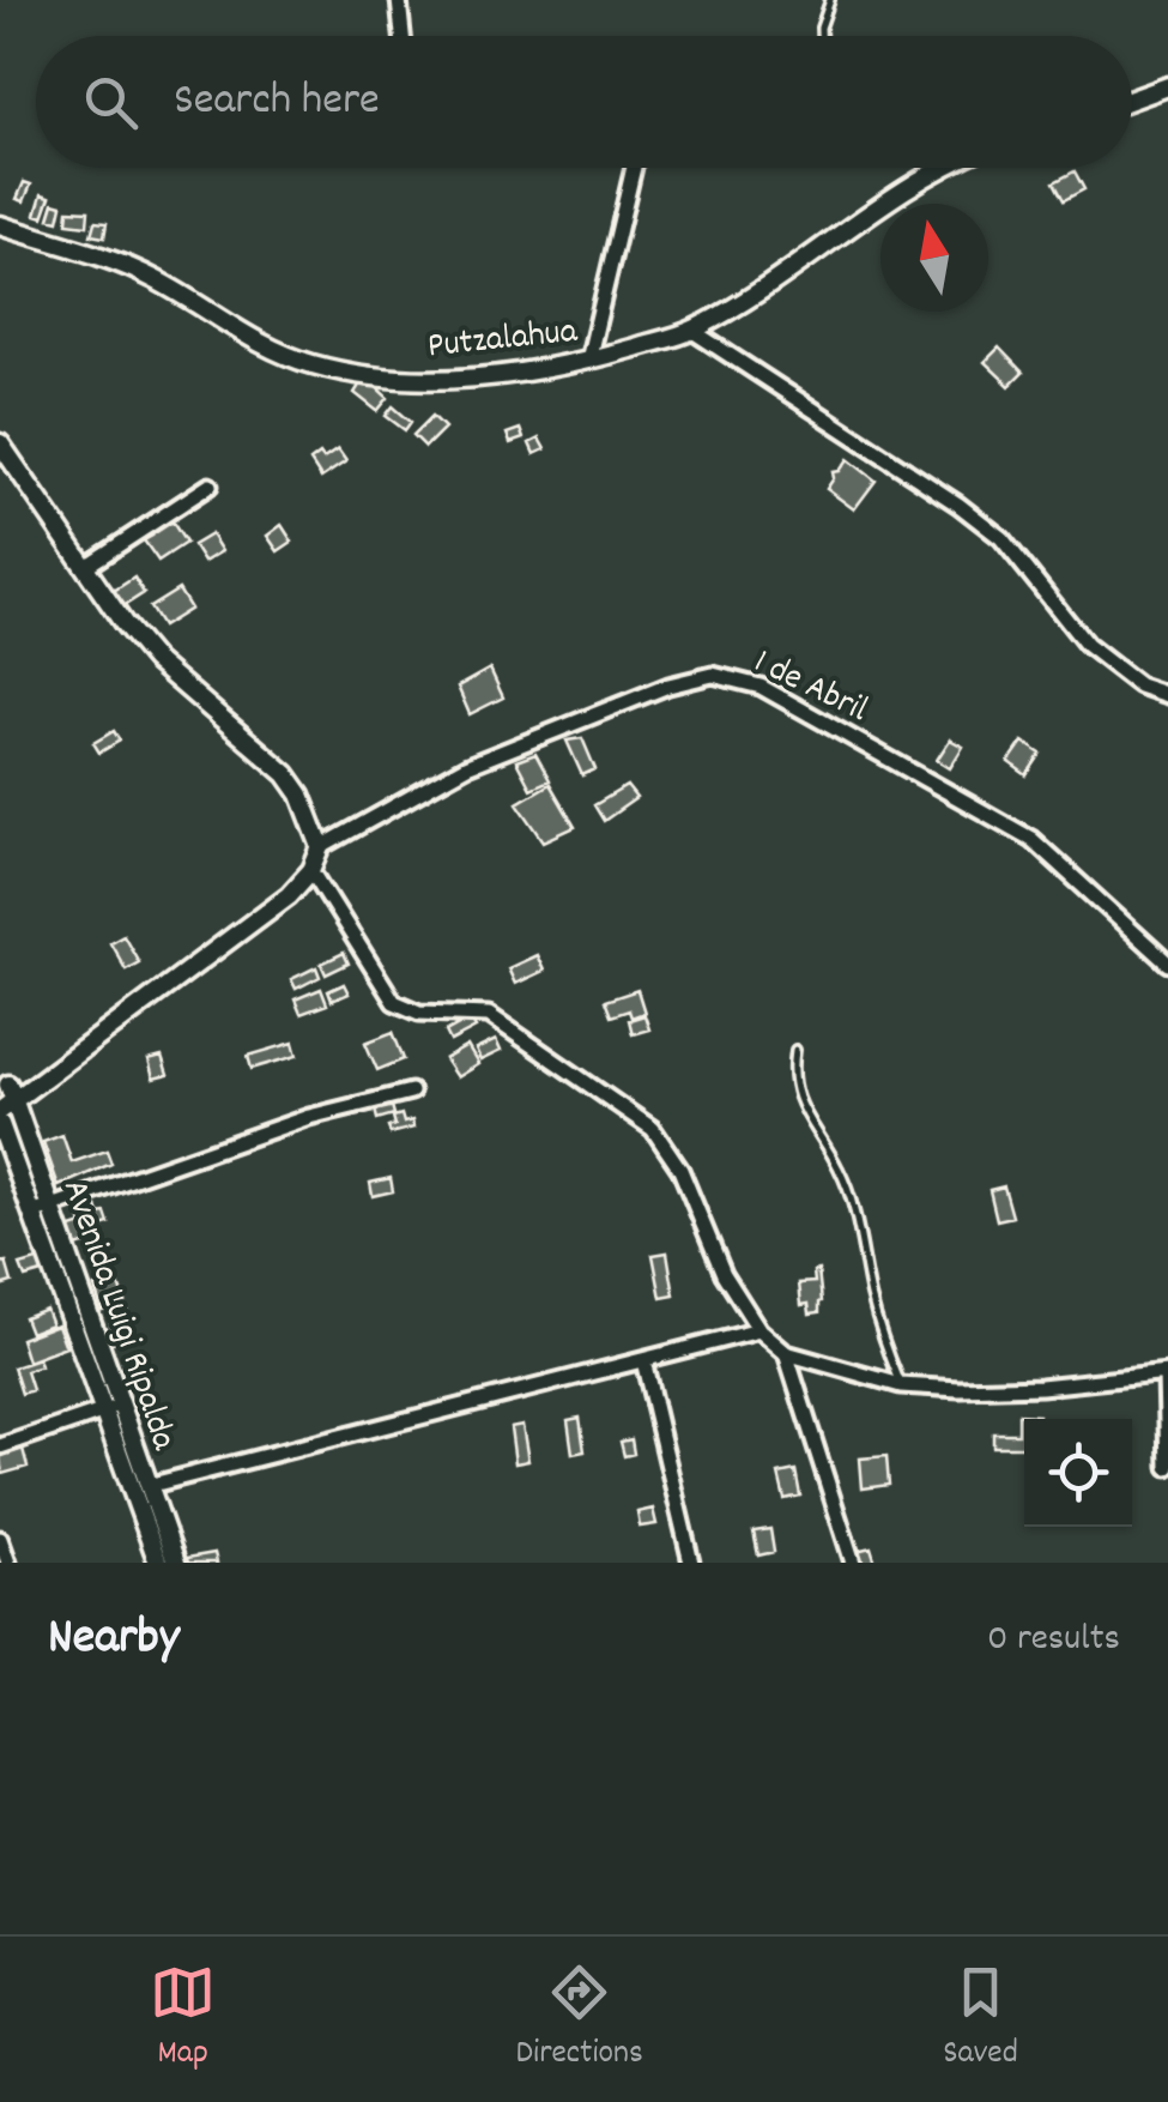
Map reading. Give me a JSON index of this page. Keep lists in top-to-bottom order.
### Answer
{
  "streets": {
    "street": ["Putzalahua", "1 de Abril", "Avenida Luigi Ripalda"]
  },
  "north": "top",
  "page": {
    "search": "Search here",
    "heading": ["Nearby", "0 results"],
    "nav": ["Map", "Directions", "Saved"]
  }
}
